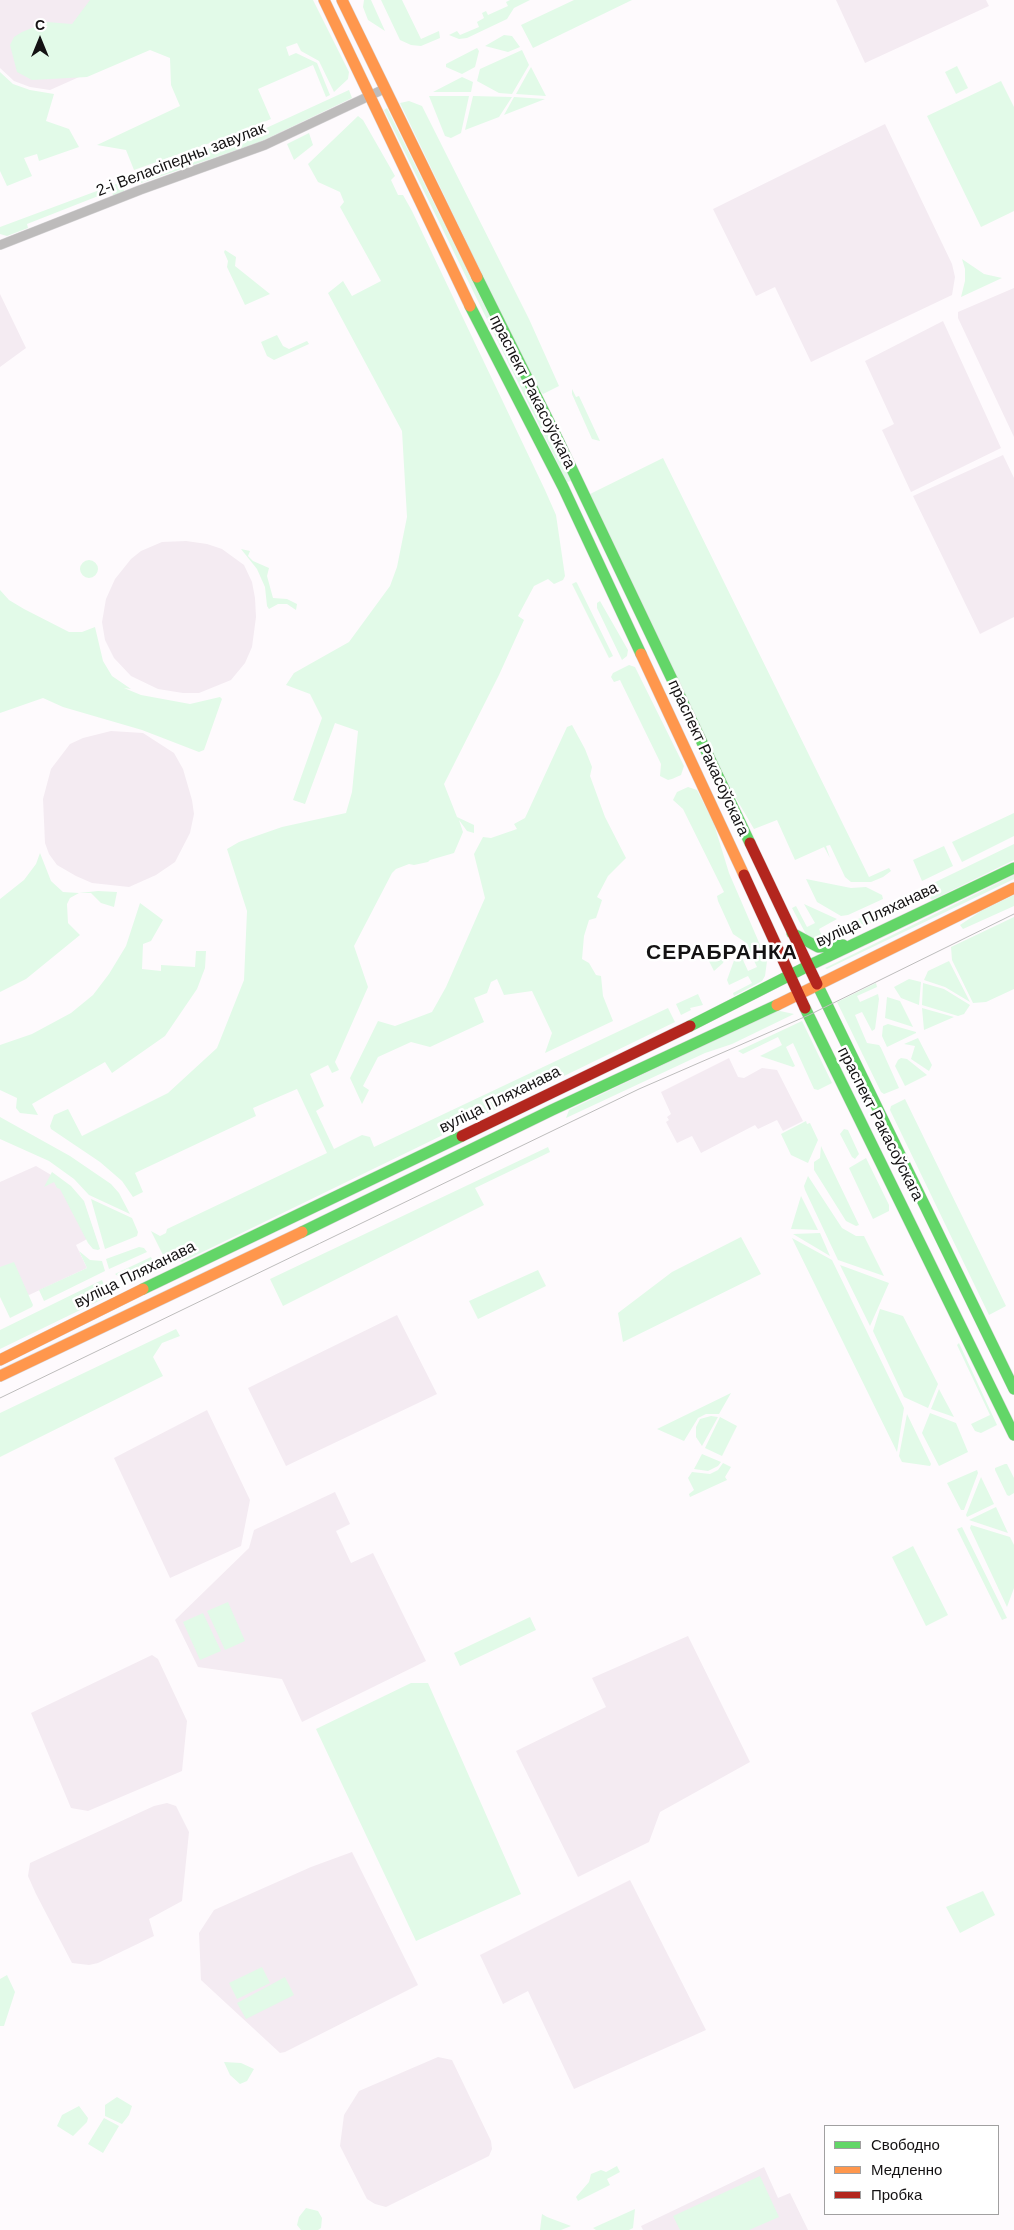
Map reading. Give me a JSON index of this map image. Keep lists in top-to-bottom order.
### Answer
{
  "streets": {
    "main road": ["праспект Ракасоўскага", "вуліца Пляханава"],
    "street": ["2-і Веласіпедны завулак"]
  },
  "crossings": [
    ["2-і Веласіпедны завулак", "праспект Ракасоўскага"],
    ["праспект Ракасоўскага", "вуліца Пляханава"]
  ],
  "districts": ["СЕРАБРАНКА"],
  "legend": ["Свободно", "Медленно", "Пробка"],
  "north": "top"
}
